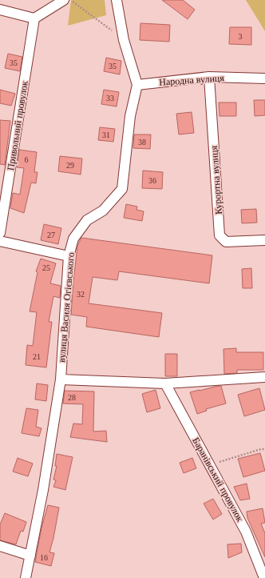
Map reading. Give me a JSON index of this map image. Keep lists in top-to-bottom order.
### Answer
{
  "streets": {
    "street": [
      "Народна вулиця",
      "Привольний провулок",
      "Курортна вулиця",
      "вулиця Василя Огієвського",
      "Баранівський провулок"
    ]
  },
  "crossings": [
    ["Народна вулиця", "Курортна вулиця"],
    ["Народна вулиця", "вулиця Василя Огієвського"]
  ],
  "house_numbers": [
    "3",
    "35",
    "35",
    "33",
    "31",
    "38",
    "6",
    "29",
    "36",
    "27",
    "25",
    "32",
    "21",
    "28",
    "16"
  ]
}
